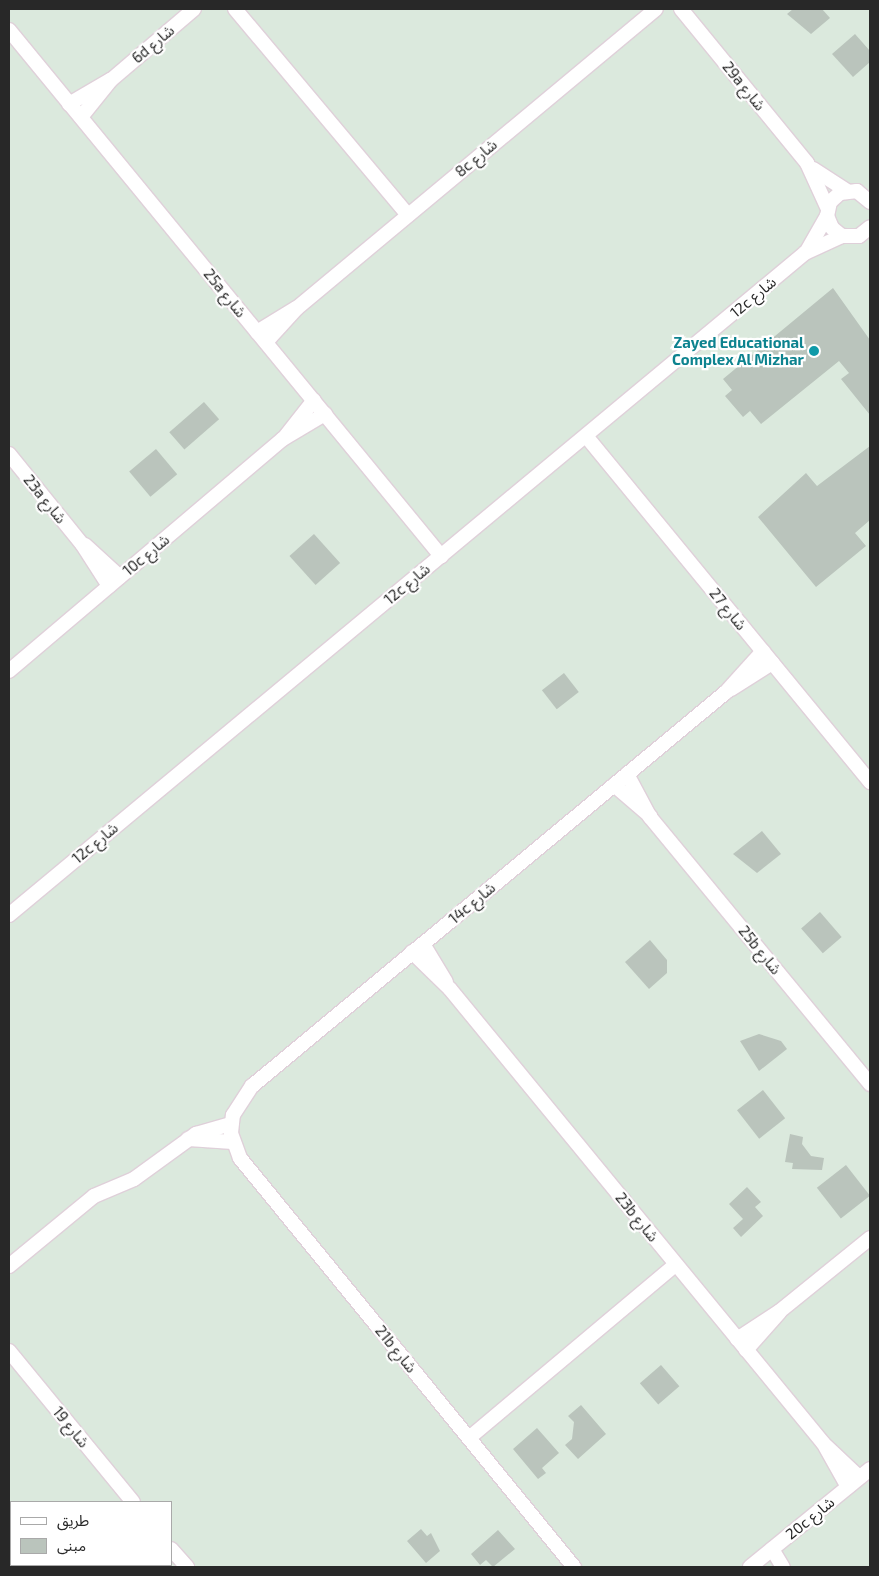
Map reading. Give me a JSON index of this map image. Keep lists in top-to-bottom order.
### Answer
{
  "streets": {
    "street": [
      "6d شارع",
      "29a شارع",
      "8c شارع",
      "25a شارع",
      "12c شارع",
      "23a شارع",
      "10c شارع",
      "شارع 27",
      "14c شارع",
      "25b شارع",
      "23b شارع",
      "21b شارع",
      "شارع 19",
      "20c شارع"
    ]
  },
  "crossings": [
    ["6d شارع", "25a شارع"],
    ["29a شارع", "12c شارع"],
    ["8c شارع", "25a شارع"],
    ["25a شارع", "12c شارع"],
    ["25a شارع", "10c شارع"],
    ["12c شارع", "شارع 27"],
    ["23a شارع", "10c شارع"],
    ["شارع 27", "14c شارع"],
    ["14c شارع", "25b شارع"],
    ["14c شارع", "23b شارع"],
    ["14c شارع", "21b شارع"],
    ["23b شارع", "20c شارع"]
  ],
  "places": ["Zayed Educational Complex Al Mizhar"],
  "legend": ["طريق", "مبنى"]
}
